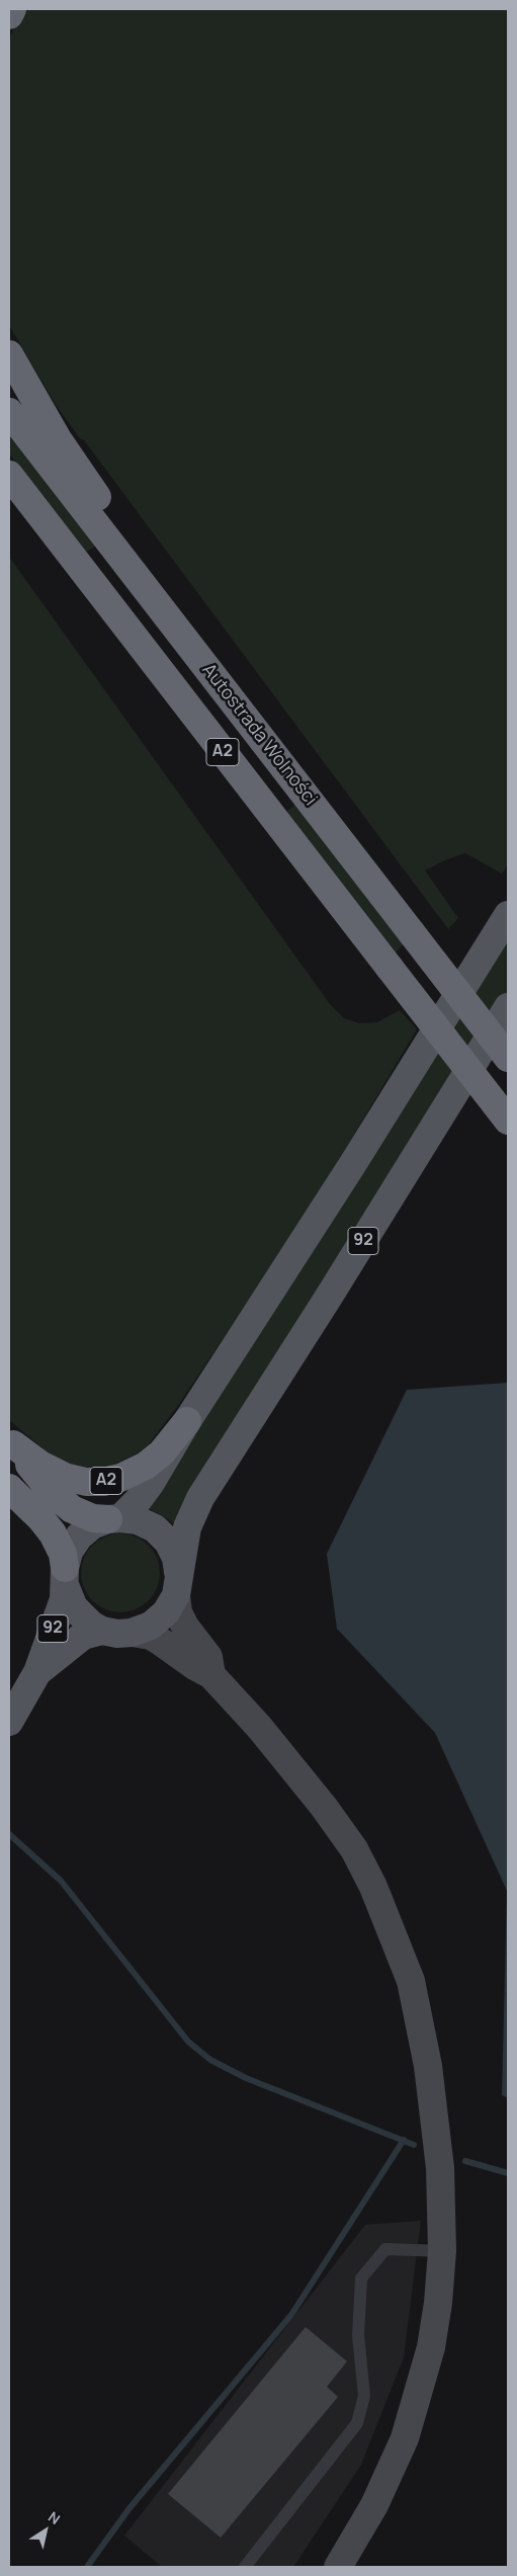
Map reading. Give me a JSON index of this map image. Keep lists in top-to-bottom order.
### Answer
{
  "streets": {
    "highway": ["Autostrada Wolności", "A2"],
    "main road": ["92"]
  },
  "crossings": [
    ["Autostrada Wolności", "A2"],
    ["A2", "92"]
  ],
  "north": "top right"
}
